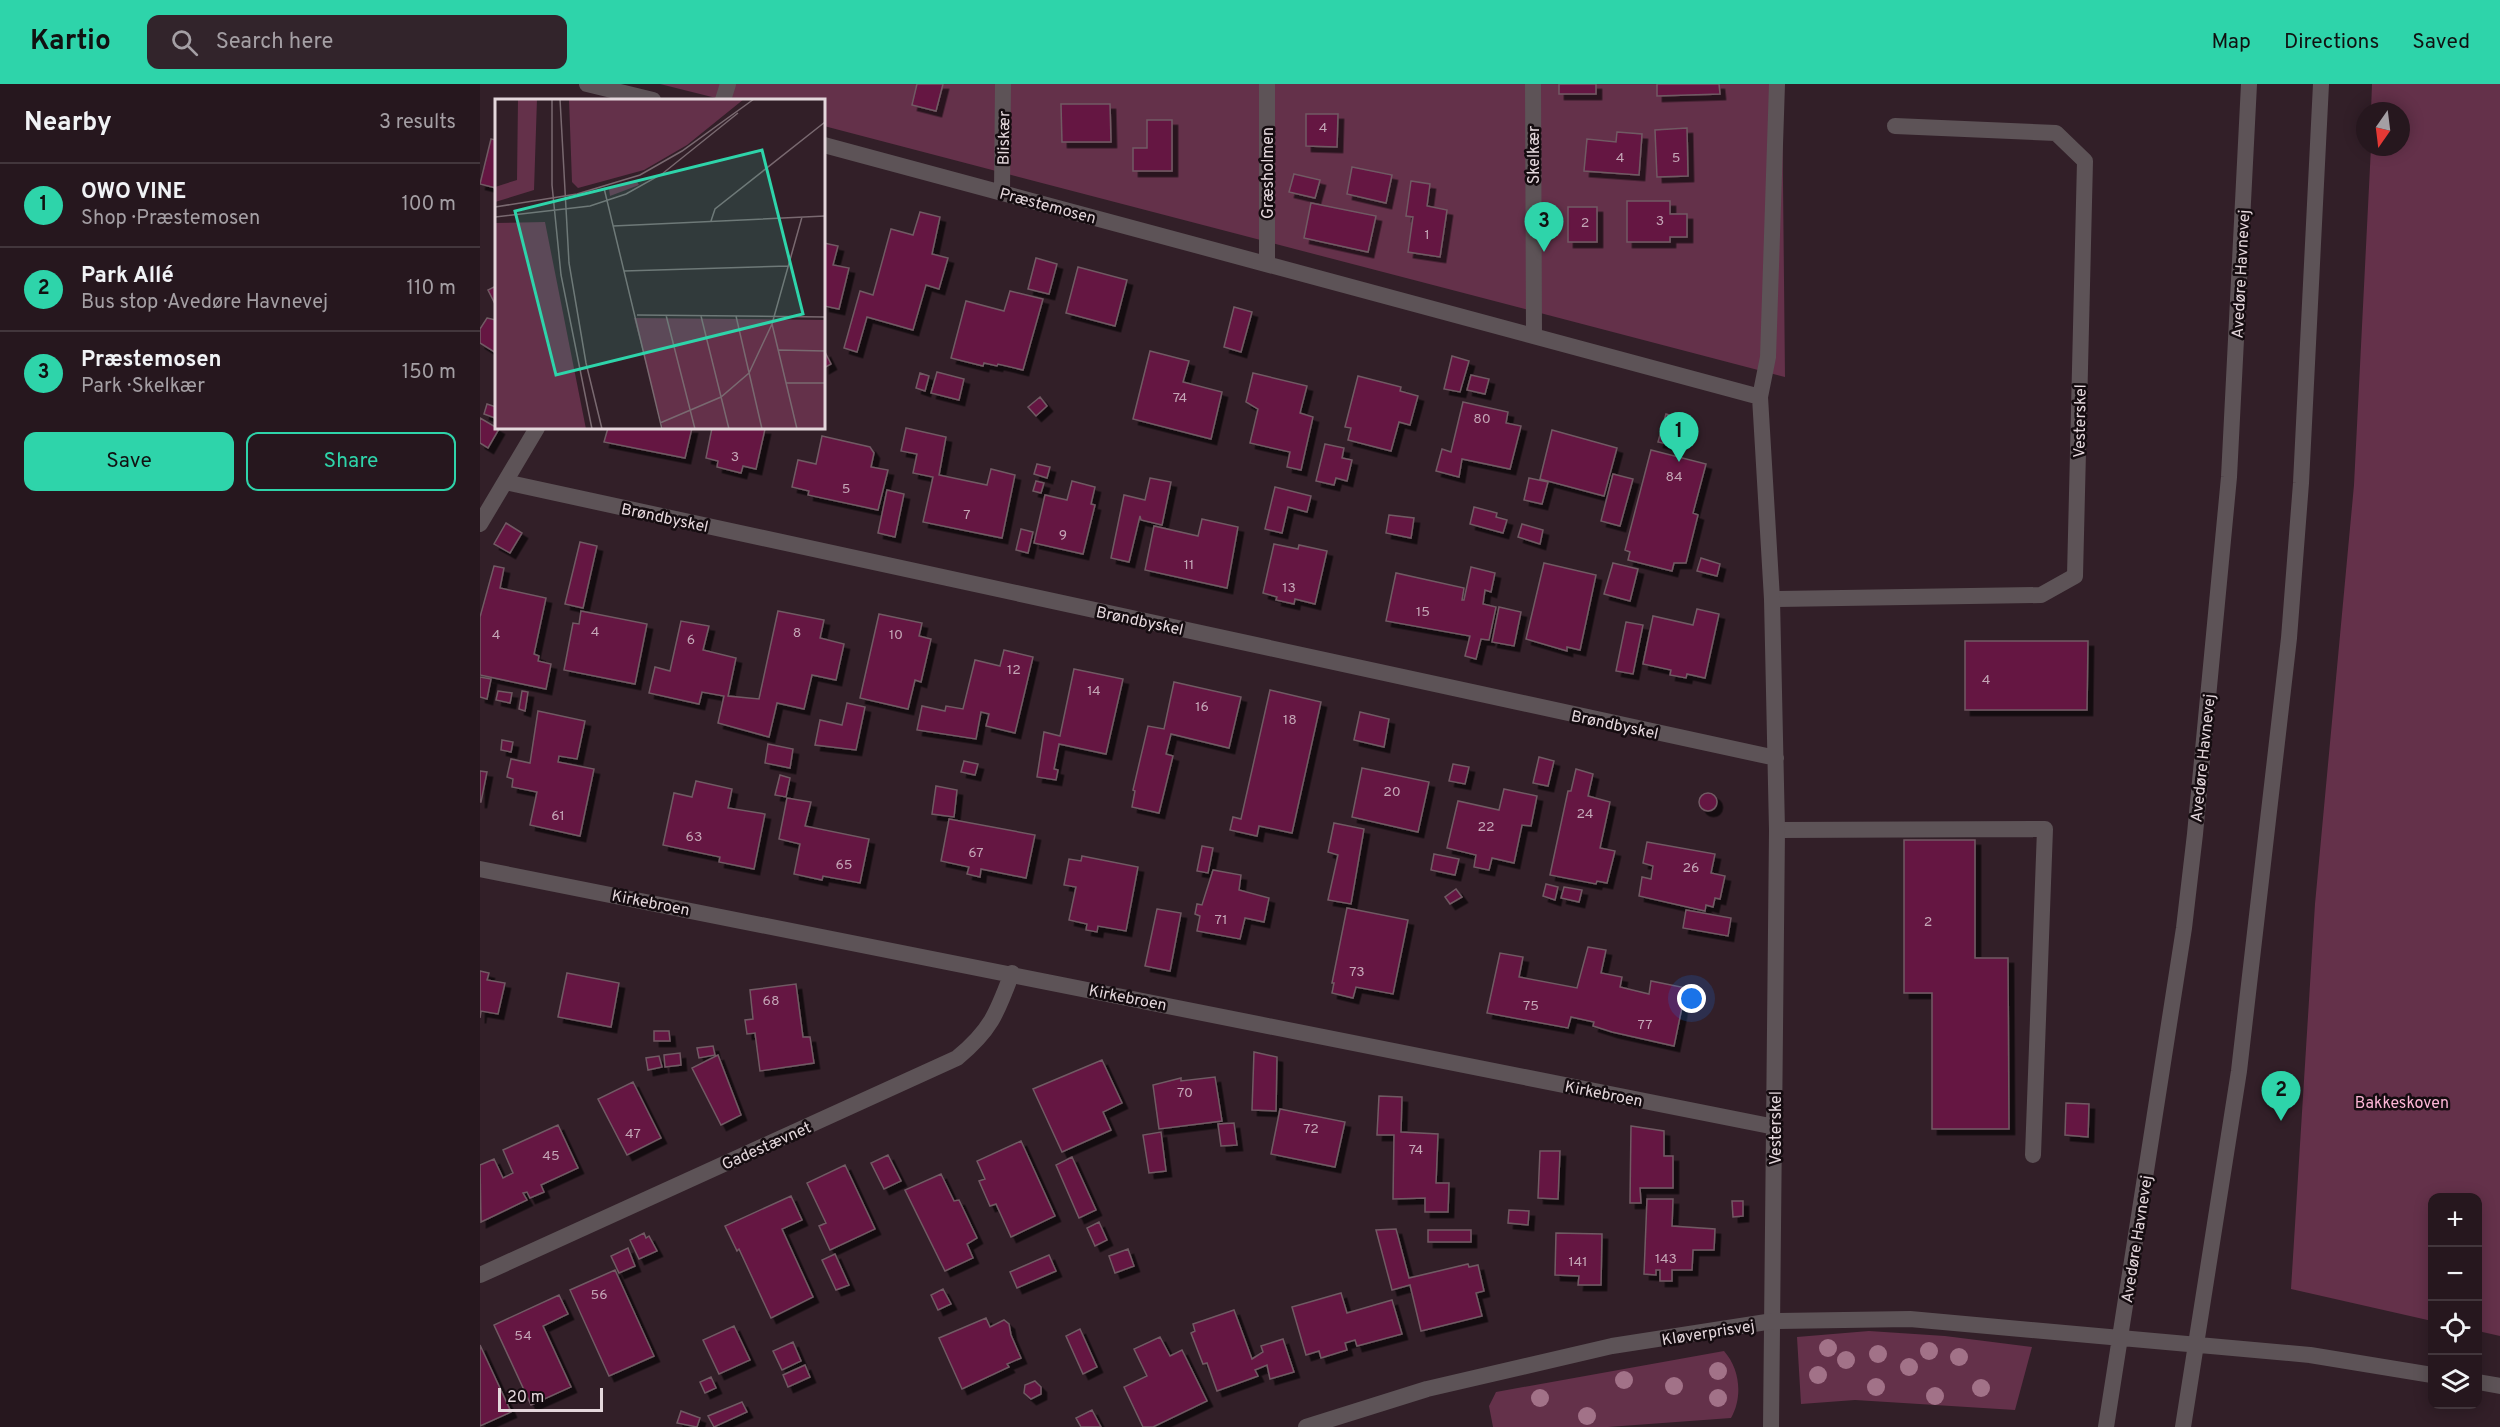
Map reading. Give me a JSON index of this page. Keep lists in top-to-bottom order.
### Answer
{
  "streets": {
    "street": [
      "Bliskær",
      "Skelkær",
      "Græsholmen",
      "Præstemosen",
      "Avedøre Havnevej",
      "Vesterskel",
      "Brøndbyskel",
      "Kirkebroen",
      "Gadestævnet",
      "Kløverprisvej"
    ]
  },
  "crossings": [
    ["Bliskær", "Præstemosen"],
    ["Skelkær", "Præstemosen"],
    ["Græsholmen", "Præstemosen"],
    ["Præstemosen", "Vesterskel"],
    ["Avedøre Havnevej", "Kløverprisvej"],
    ["Vesterskel", "Brøndbyskel"],
    ["Vesterskel", "Kirkebroen"],
    ["Vesterskel", "Kløverprisvej"],
    ["Kirkebroen", "Gadestævnet"]
  ],
  "parks": ["Bakkeskoven"],
  "house_numbers": [
    "4",
    "4",
    "5",
    "3",
    "2",
    "1",
    "74",
    "80",
    "3",
    "84",
    "5",
    "7",
    "9",
    "11",
    "13",
    "15",
    "4",
    "8",
    "4",
    "10",
    "6",
    "12",
    "4",
    "14",
    "16",
    "18",
    "20",
    "24",
    "61",
    "22",
    "63",
    "67",
    "65",
    "26",
    "71",
    "2",
    "73",
    "68",
    "75",
    "77",
    "70",
    "72",
    "47",
    "74",
    "45",
    "143",
    "141",
    "56",
    "54"
  ],
  "scale_bar": "20 m",
  "north": "bottom",
  "page": {
    "header": "Kartio",
    "search": "Search here",
    "nav": ["Map", "Directions", "Saved"],
    "heading": ["Nearby", "3 results"],
    "list": [
      {
        "mark": "1",
        "name": "OWO VINE",
        "note": "Shop · Præstemosen",
        "value": "100 m"
      },
      {
        "mark": "2",
        "name": "Park Allé",
        "note": "Bus stop · Avedøre Havnevej",
        "value": "110 m"
      },
      {
        "mark": "3",
        "name": "Præstemosen",
        "note": "Park · Skelkær",
        "value": "150 m"
      }
    ],
    "pins": ["3", "1", "2"],
    "buttons": ["Save", "Share"],
    "map_buttons": ["+", "−"],
    "scale": "20 m"
  }
}
